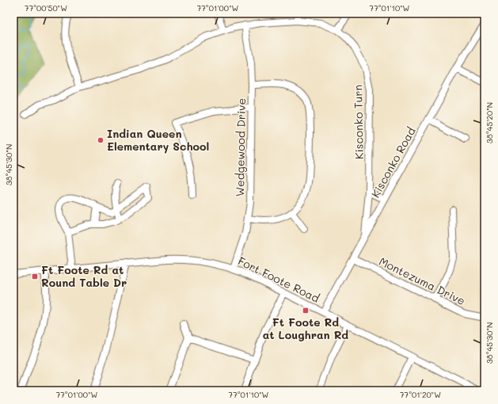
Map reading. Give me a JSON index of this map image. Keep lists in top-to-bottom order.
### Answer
{
  "streets": {
    "street": [
      "Kisconko Turn",
      "Wedgewood Drive",
      "Kisconko Road",
      "Fort Foote Road",
      "Montezuma Drive"
    ]
  },
  "crossings": [
    ["Kisconko Turn", "Wedgewood Drive"],
    ["Kisconko Turn", "Kisconko Road"],
    ["Wedgewood Drive", "Fort Foote Road"],
    ["Kisconko Road", "Fort Foote Road"],
    ["Kisconko Road", "Montezuma Drive"]
  ],
  "places": {
    "other": ["Indian Queen Elementary School"],
    "transit": ["Ft Foote Rd at Round Table Dr", "Ft Foote Rd at Loughran Rd"]
  },
  "coordinates": [
    "77°00'50\"W",
    "77°01'00\"W",
    "77°01'10\"W",
    "38°45'20\"N",
    "38°45'30\"N",
    "77°01'20\"W"
  ]
}
